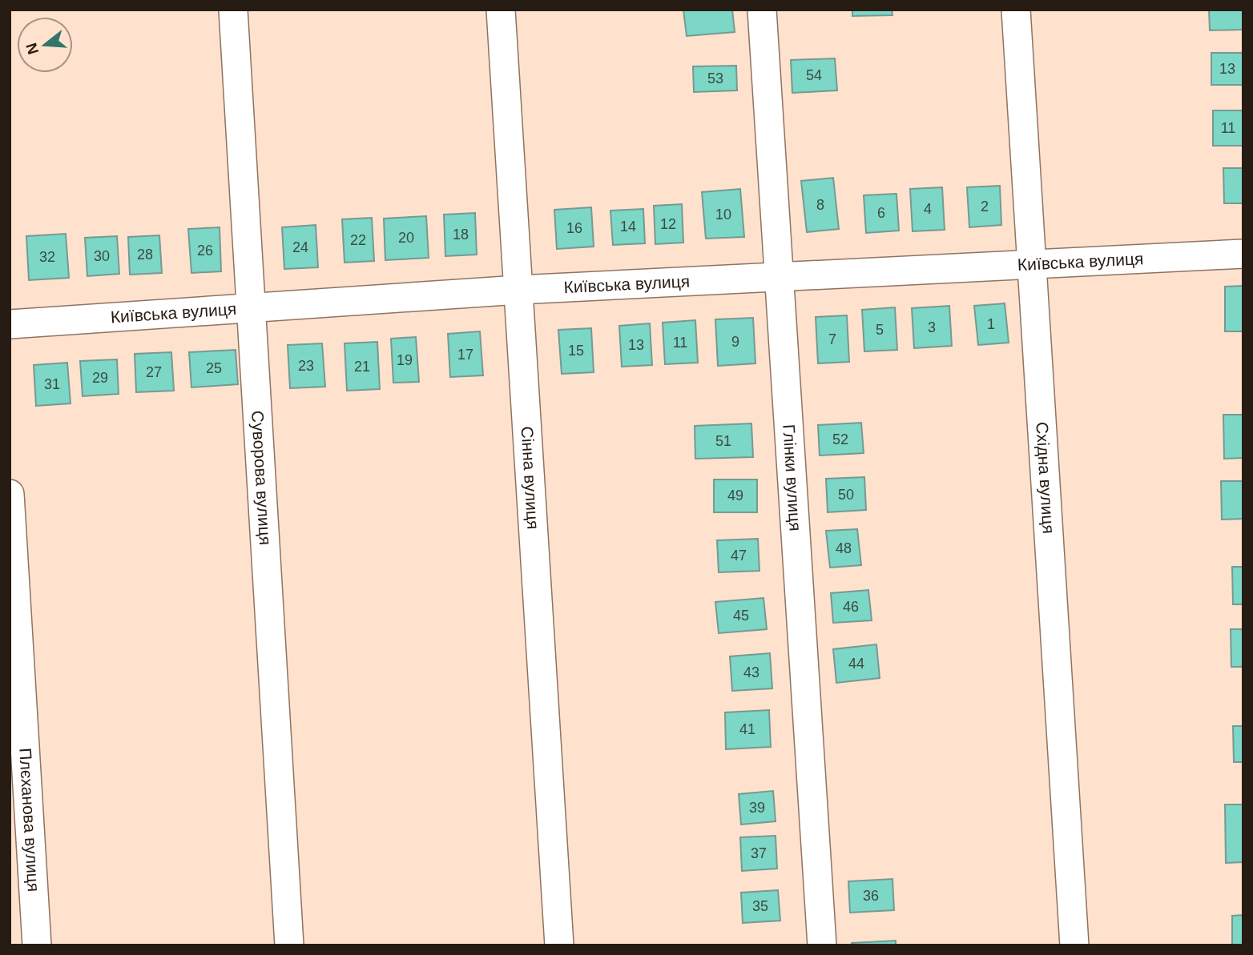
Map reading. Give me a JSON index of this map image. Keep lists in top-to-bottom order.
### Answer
{
  "streets": {
    "street": [
      "Київська вулиця",
      "Суворова вулиця",
      "Сінна вулиця",
      "Глінки вулиця",
      "Східна вулиця",
      "Плєханова вулиця"
    ]
  },
  "crossings": [
    ["Київська вулиця", "Суворова вулиця"],
    ["Київська вулиця", "Сінна вулиця"],
    ["Київська вулиця", "Глінки вулиця"],
    ["Київська вулиця", "Східна вулиця"]
  ],
  "house_numbers": [
    "13",
    "54",
    "53",
    "11",
    "8",
    "2",
    "4",
    "6",
    "10",
    "12",
    "14",
    "16",
    "18",
    "20",
    "22",
    "24",
    "26",
    "28",
    "30",
    "32",
    "1",
    "3",
    "5",
    "7",
    "9",
    "11",
    "13",
    "15",
    "17",
    "19",
    "23",
    "21",
    "25",
    "27",
    "29",
    "31",
    "52",
    "51",
    "50",
    "49",
    "48",
    "47",
    "46",
    "45",
    "44",
    "43",
    "41",
    "39",
    "37",
    "36",
    "35"
  ],
  "north": "left"
}
